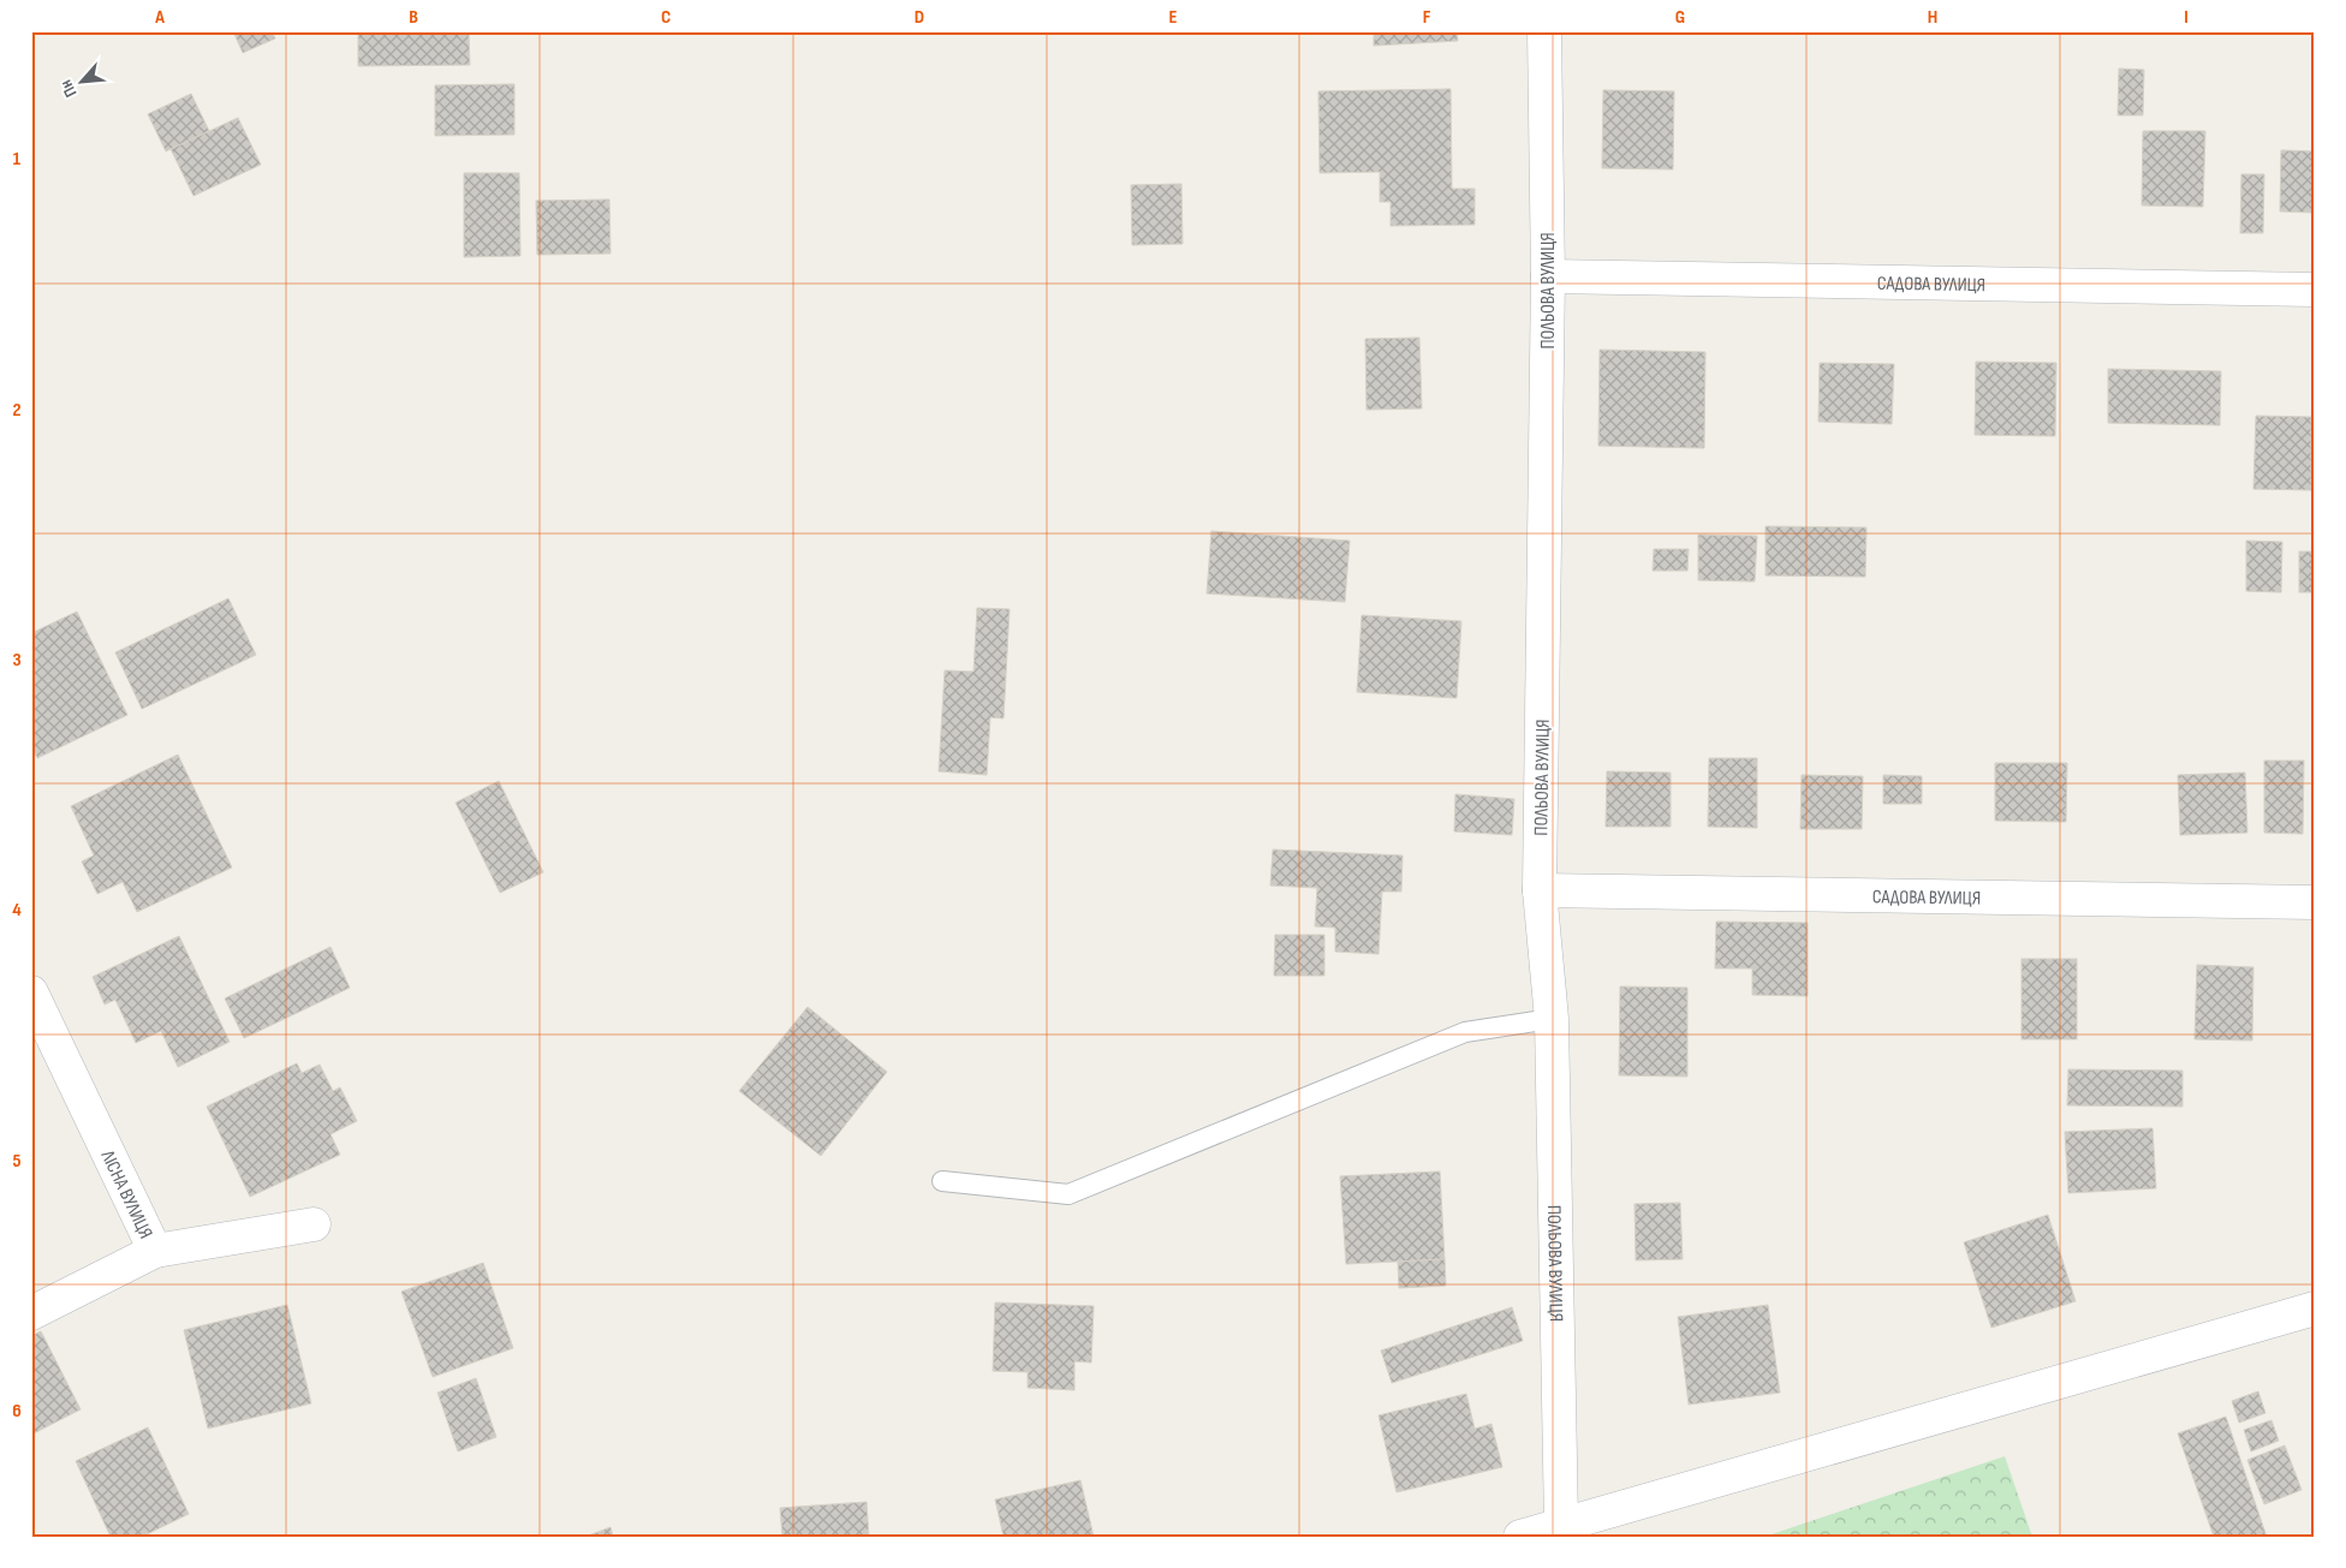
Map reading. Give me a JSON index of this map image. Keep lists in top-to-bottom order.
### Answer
{
  "streets": {
    "street": ["САДОВА ВУЛИЦЯ", "ПОЛЬОВА ВУЛИЦЯ", "ЛІСНА ВУЛИЦЯ"]
  },
  "crossings": [
    ["САДОВА ВУЛИЦЯ", "ПОЛЬОВА ВУЛИЦЯ"]
  ],
  "north": "bottom left",
  "grid": {
    "columns": [
      "A",
      "B",
      "C",
      "D",
      "E",
      "F",
      "G",
      "H",
      "I"
    ],
    "rows": [
      "1",
      "2",
      "3",
      "4",
      "5",
      "6"
    ]
  }
}
